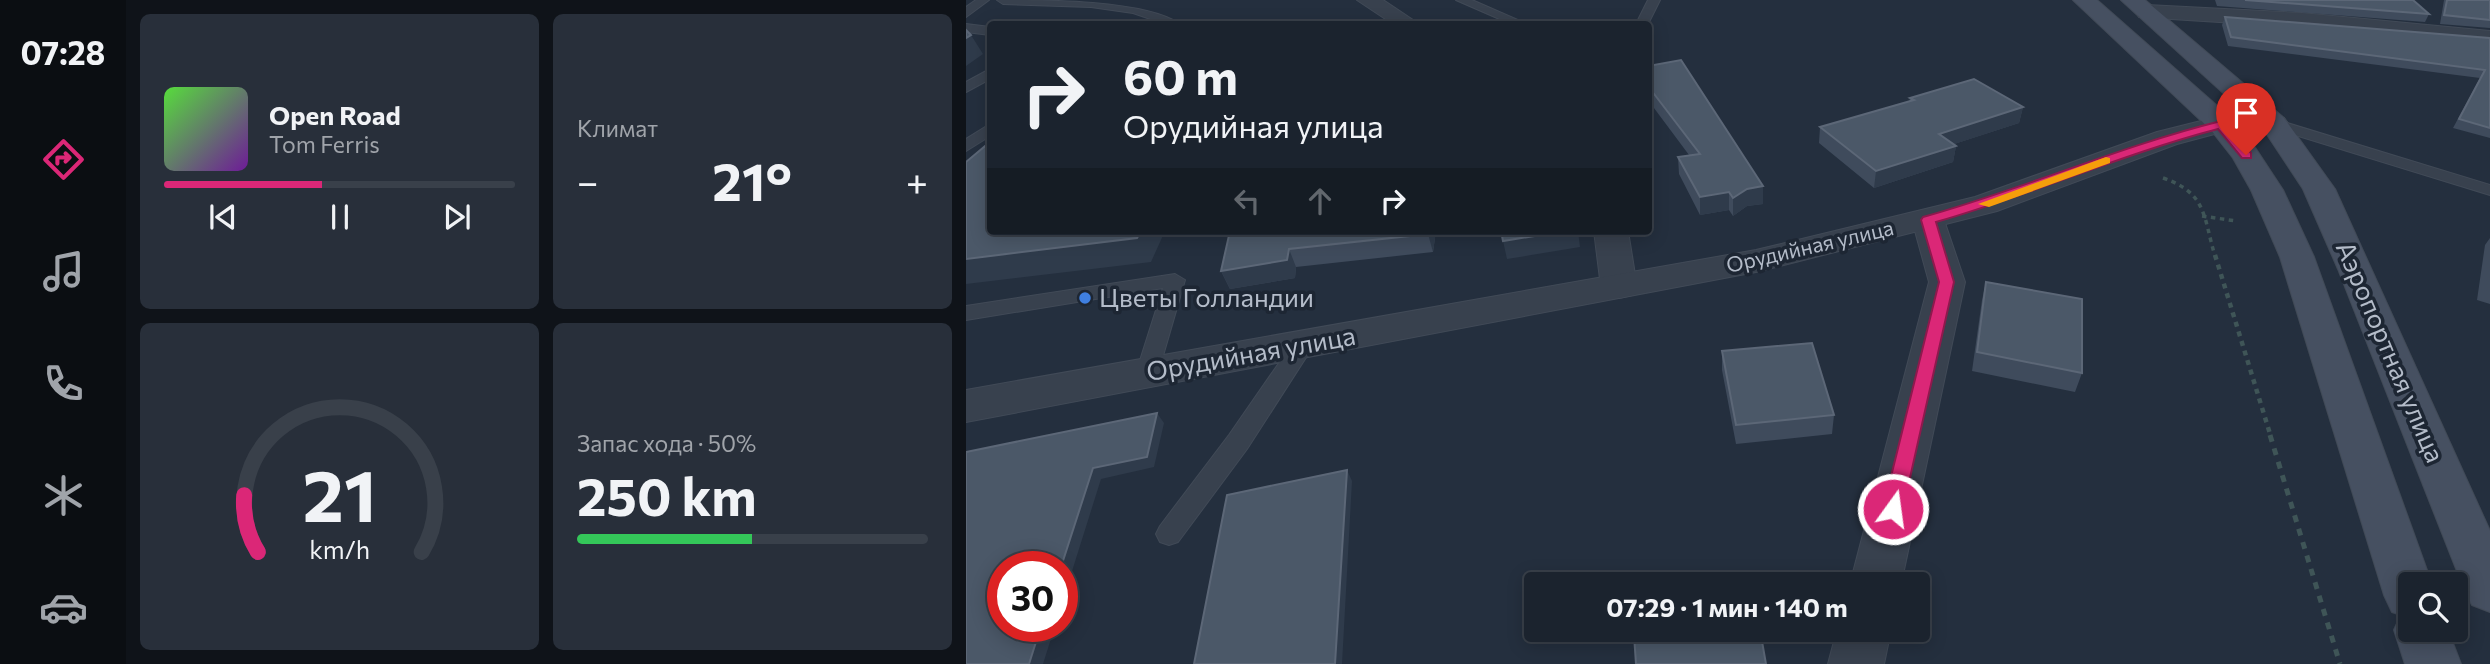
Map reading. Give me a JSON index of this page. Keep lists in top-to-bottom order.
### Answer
{
  "streets": {
    "main road": ["Аэропортная улица"],
    "street": ["Орудийная улица"]
  },
  "crossings": [
    ["Орудийная улица", "Аэропортная улица"]
  ],
  "places": ["Цветы Голландии"],
  "page": {
    "tabs": "07:28",
    "tile": [
      "Климат",
      ["Запас хода · 50%", "250 km"]
    ],
    "turn": ["60 m", "Орудийная улица"],
    "song": ["Open Road", "Tom Ferris"],
    "heat": ["−", "21°", "+"],
    "limit": "30",
    "trip": "07:29 · 1 мин · 140 m",
    "gauge": ["21", "km/h"]
  }
}
